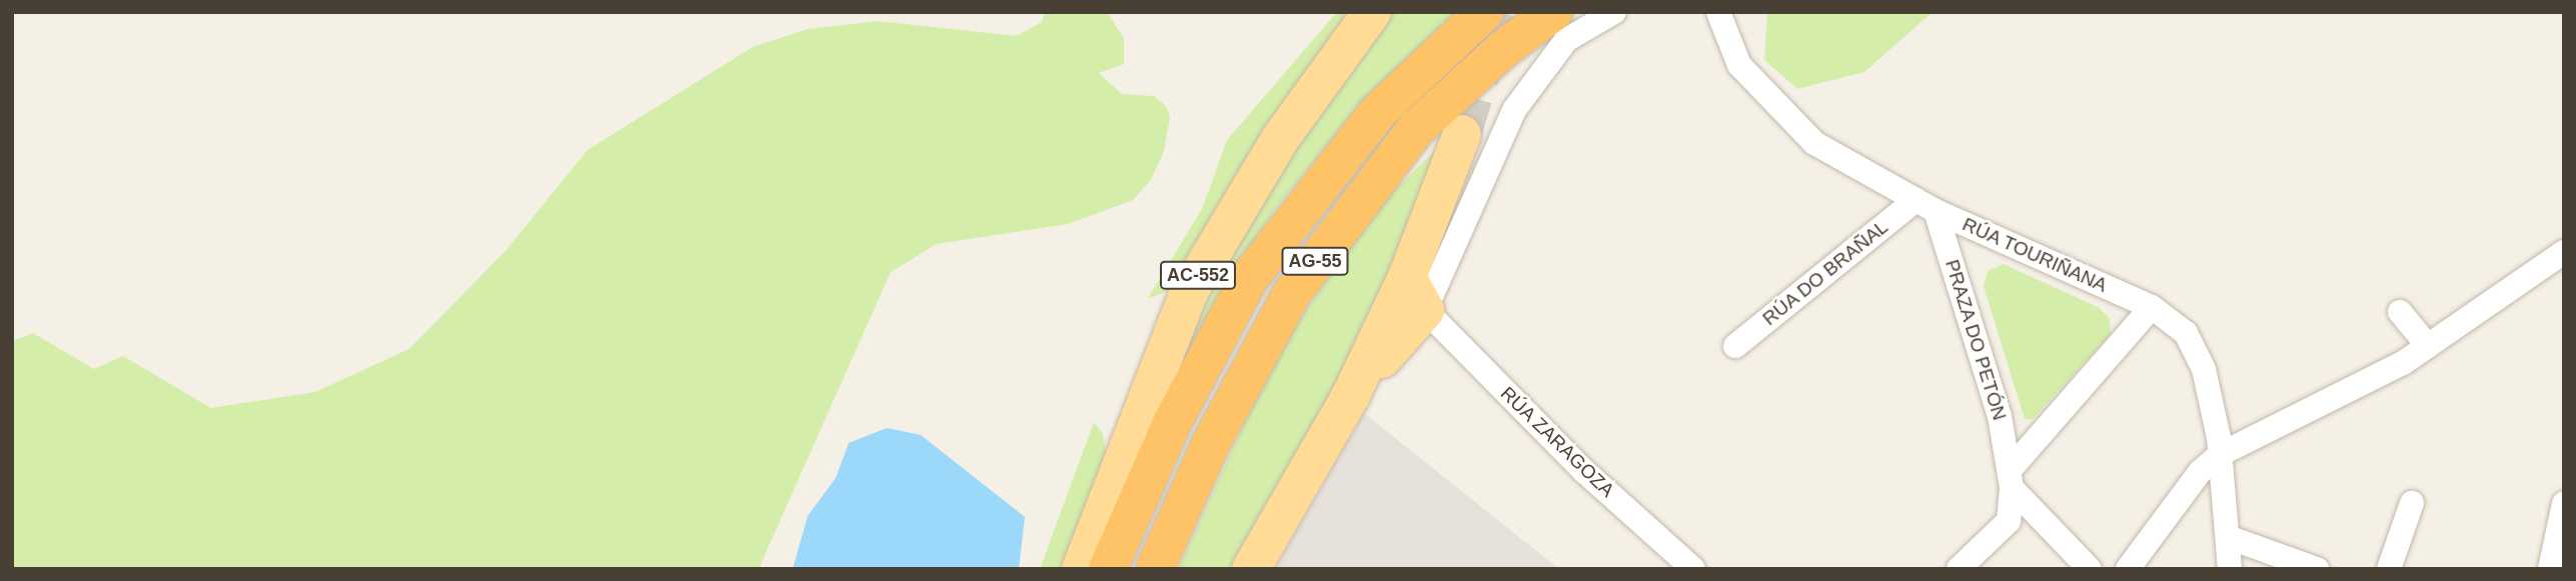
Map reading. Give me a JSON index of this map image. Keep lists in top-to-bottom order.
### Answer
{
  "streets": {
    "highway": ["AG-55"],
    "main road": ["AC-552"],
    "street": [
      "RÚA TOURIÑANA",
      "RÚA DO BRAÑAL",
      "PRAZA DO PETÓN",
      "RÚA ZARAGOZA"
    ]
  },
  "crossings": [
    ["RÚA TOURIÑANA", "RÚA DO BRAÑAL"],
    ["RÚA TOURIÑANA", "PRAZA DO PETÓN"],
    ["RÚA DO BRAÑAL", "PRAZA DO PETÓN"]
  ]
}
